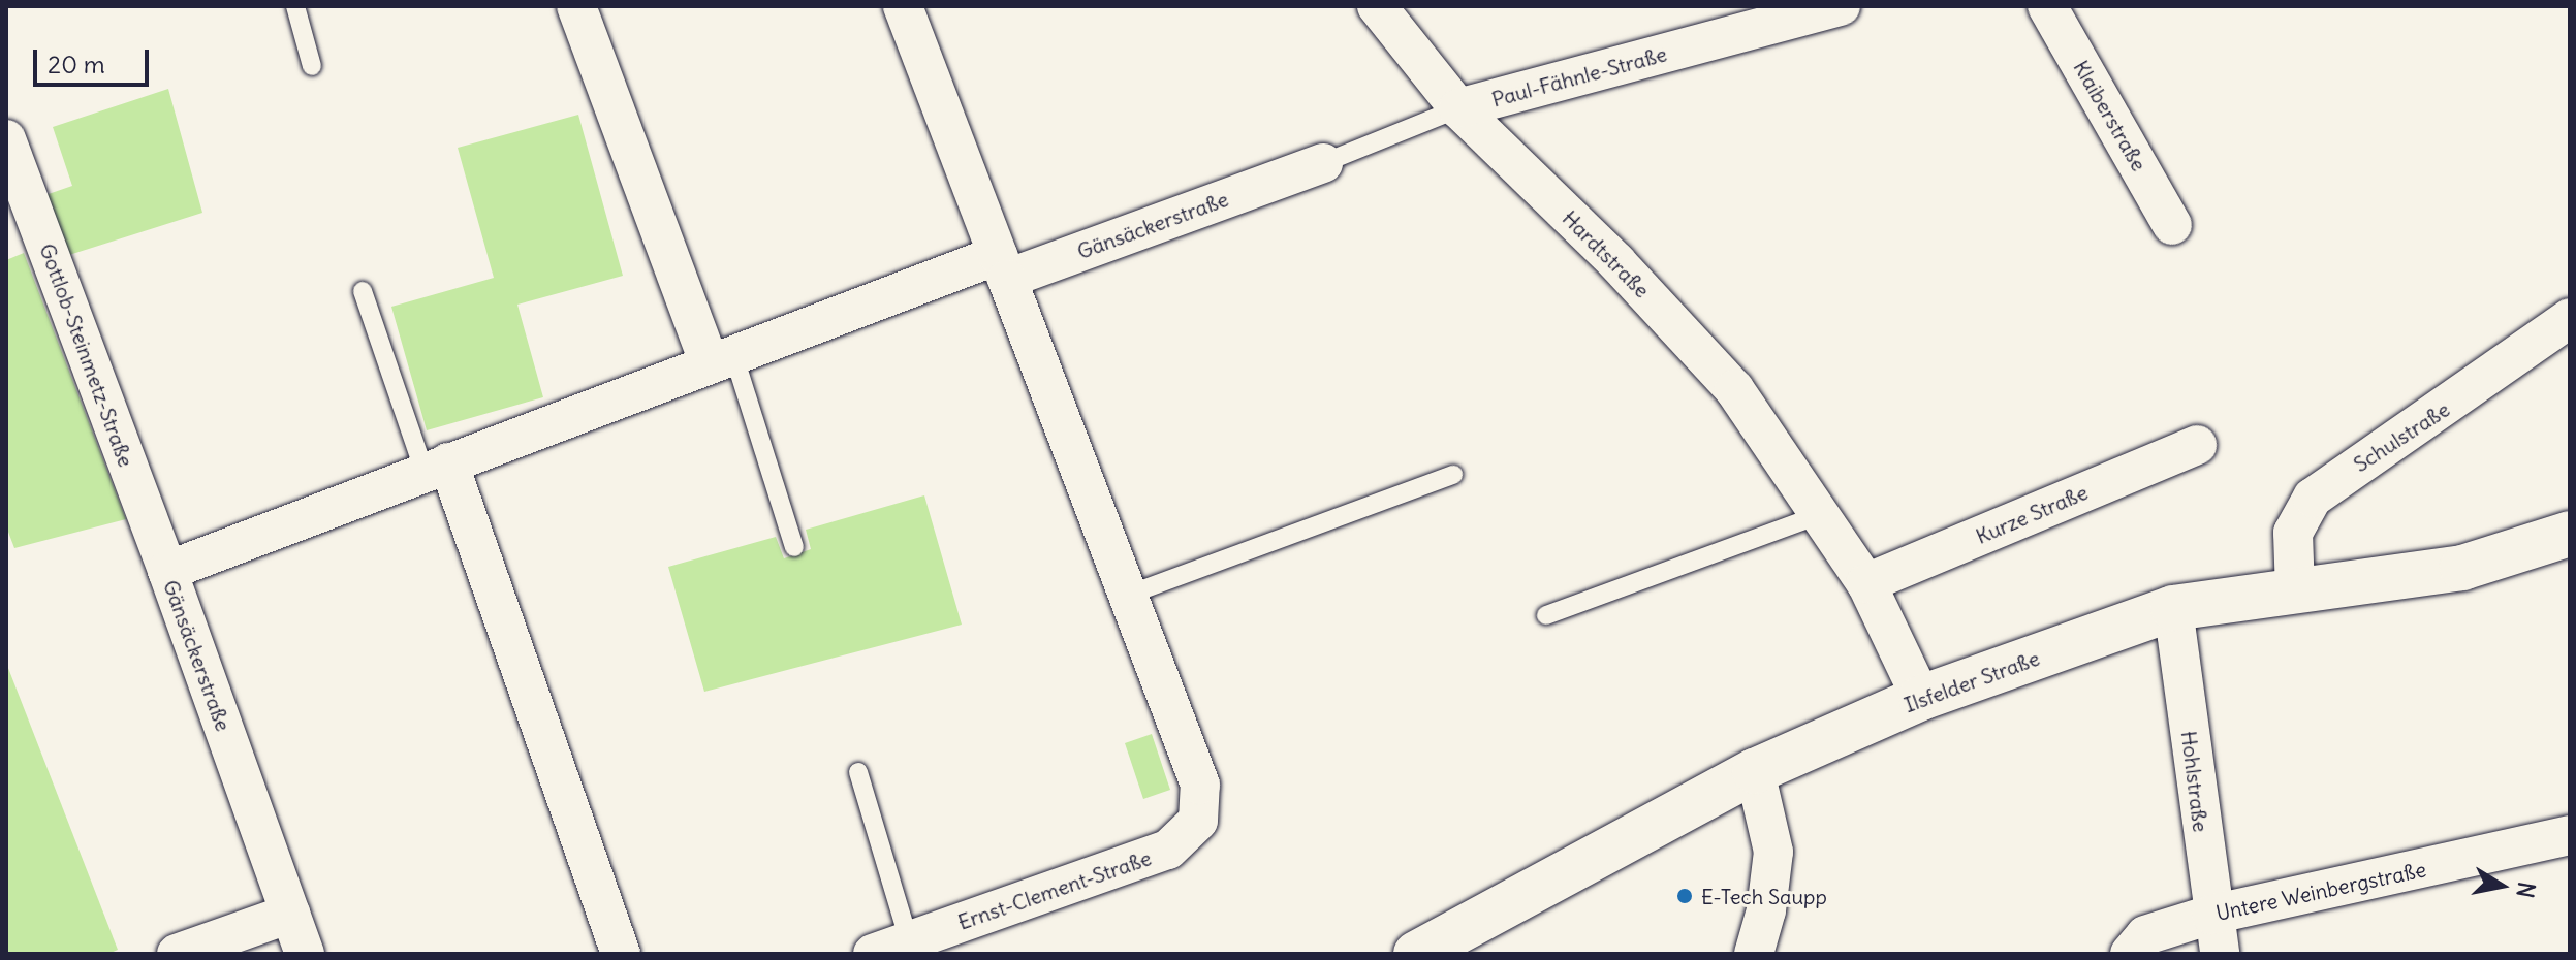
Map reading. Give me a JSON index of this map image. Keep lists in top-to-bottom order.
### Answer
{
  "streets": {
    "main road": ["Ilsfelder Straße"],
    "street": [
      "Paul-Fähnle-Straße",
      "Klaiberstraße",
      "Gänsäckerstraße",
      "Hardtstraße",
      "Gottlob-Steinmetz-Straße",
      "Schulstraße",
      "Kurze Straße",
      "Hohlstraße",
      "Ernst-Clement-Straße",
      "Untere Weinbergstraße"
    ]
  },
  "crossings": [
    ["Paul-Fähnle-Straße", "Gänsäckerstraße"],
    ["Paul-Fähnle-Straße", "Hardtstraße"],
    ["Gänsäckerstraße", "Gottlob-Steinmetz-Straße"],
    ["Gänsäckerstraße", "Ernst-Clement-Straße"],
    ["Hardtstraße", "Kurze Straße"],
    ["Hardtstraße", "Ilsfelder Straße"],
    ["Schulstraße", "Ilsfelder Straße"],
    ["Ilsfelder Straße", "Hohlstraße"],
    ["Hohlstraße", "Untere Weinbergstraße"]
  ],
  "places": ["E-Tech Saupp"],
  "scale_bar": "20 m",
  "north": "right"
}
